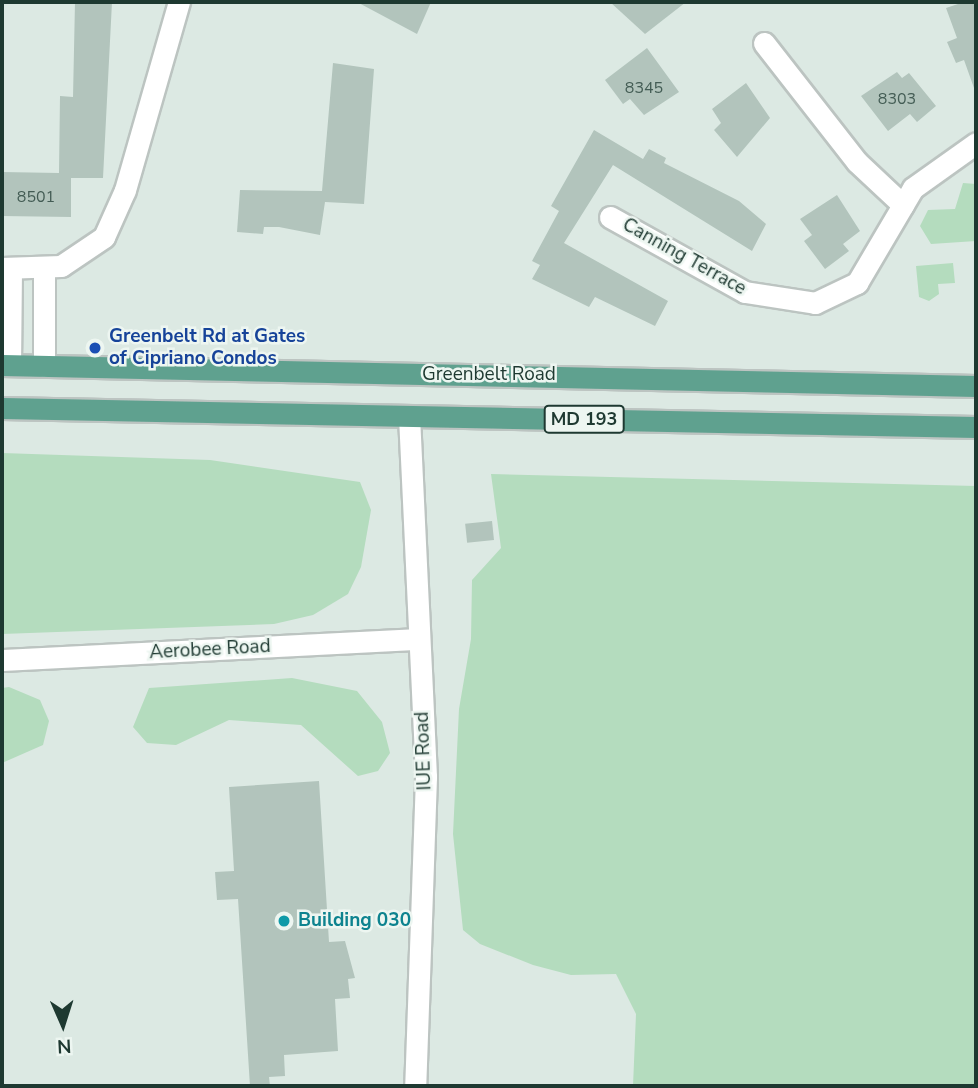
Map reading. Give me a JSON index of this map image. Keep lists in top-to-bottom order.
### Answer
{
  "streets": {
    "main road": ["Greenbelt Road", "MD 193"],
    "street": ["Canning Terrace", "Aerobee Road", "IUE Road"]
  },
  "crossings": [
    ["MD 193", "IUE Road"],
    ["Aerobee Road", "IUE Road"]
  ],
  "places": ["Greenbelt Rd at Gates of Cipriano Condos", "Building 030"],
  "house_numbers": ["8345", "8303", "8501"],
  "north": "bottom"
}
